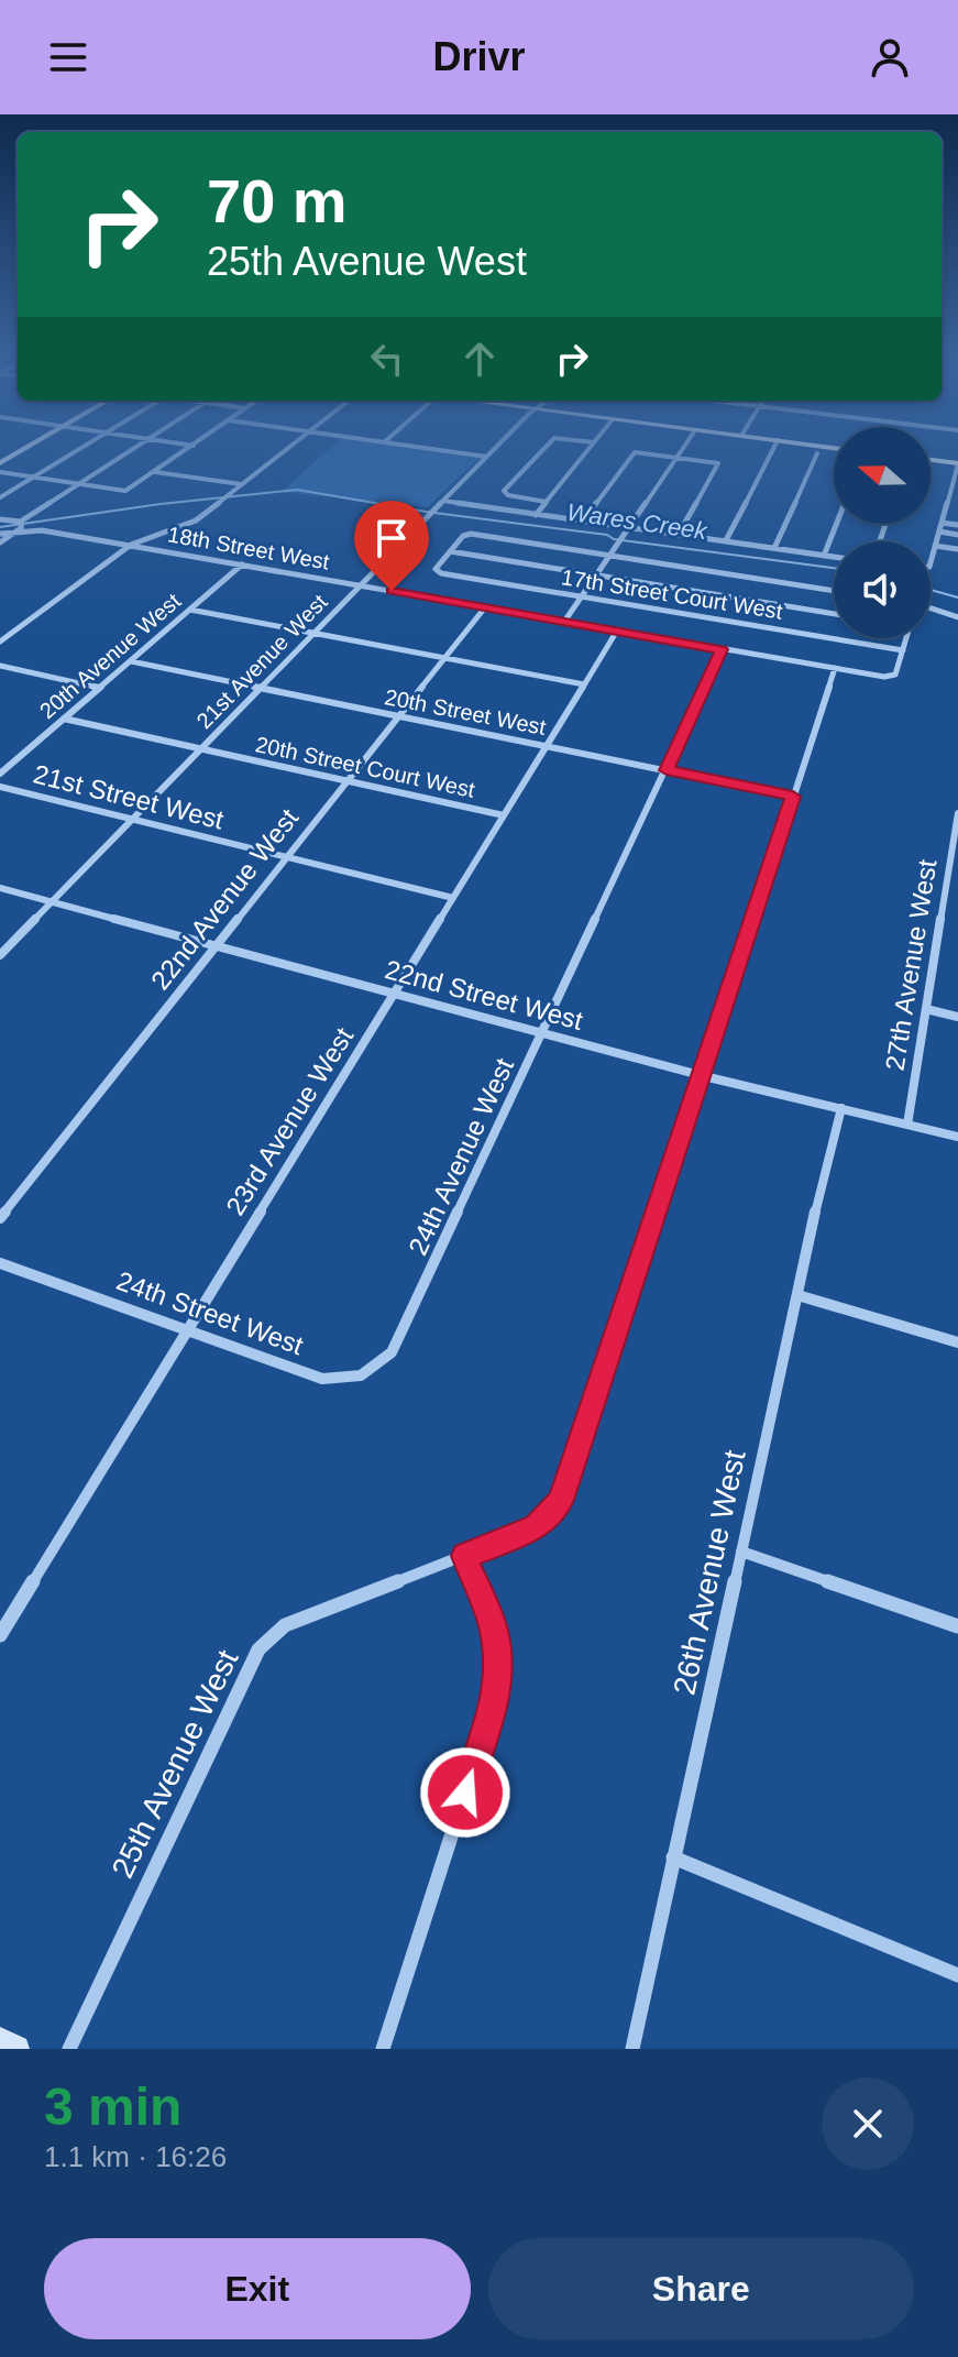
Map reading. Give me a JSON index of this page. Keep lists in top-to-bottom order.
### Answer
{
  "streets": {
    "street": [
      "18th Street West",
      "17th Street Court West",
      "20th Avenue West",
      "21st Avenue West",
      "20th Street West",
      "20th Street Court West",
      "21st Street West",
      "22nd Avenue West",
      "27th Avenue West",
      "22nd Street West",
      "23rd Avenue West",
      "24th Avenue West",
      "24th Street West",
      "26th Avenue West",
      "25th Avenue West"
    ]
  },
  "crossings": [
    ["18th Street West", "17th Street Court West"],
    ["18th Street West", "20th Avenue West"],
    ["18th Street West", "21st Avenue West"],
    ["18th Street West", "22nd Avenue West"],
    ["18th Street West", "23rd Avenue West"],
    ["18th Street West", "24th Avenue West"],
    ["18th Street West", "25th Avenue West"],
    ["20th Avenue West", "20th Street West"],
    ["20th Avenue West", "20th Street Court West"],
    ["21st Avenue West", "20th Street West"],
    ["21st Avenue West", "20th Street Court West"],
    ["21st Avenue West", "21st Street West"],
    ["21st Avenue West", "22nd Street West"],
    ["20th Street West", "22nd Avenue West"],
    ["20th Street West", "23rd Avenue West"],
    ["20th Street West", "24th Avenue West"],
    ["20th Street West", "25th Avenue West"],
    ["20th Street Court West", "22nd Avenue West"],
    ["20th Street Court West", "23rd Avenue West"],
    ["21st Street West", "22nd Avenue West"],
    ["21st Street West", "23rd Avenue West"],
    ["22nd Avenue West", "22nd Street West"],
    ["27th Avenue West", "22nd Street West"],
    ["22nd Street West", "23rd Avenue West"],
    ["22nd Street West", "24th Avenue West"],
    ["22nd Street West", "26th Avenue West"],
    ["22nd Street West", "25th Avenue West"],
    ["23rd Avenue West", "24th Street West"],
    ["24th Avenue West", "24th Street West"]
  ],
  "water": ["Wares Creek"],
  "north": "left",
  "page": {
    "header": "Drivr",
    "turn": ["70 m", "25th Avenue West"],
    "heading": ["3 min", "1.1 km · 16:26"],
    "buttons": ["Exit", "Share"]
  }
}
